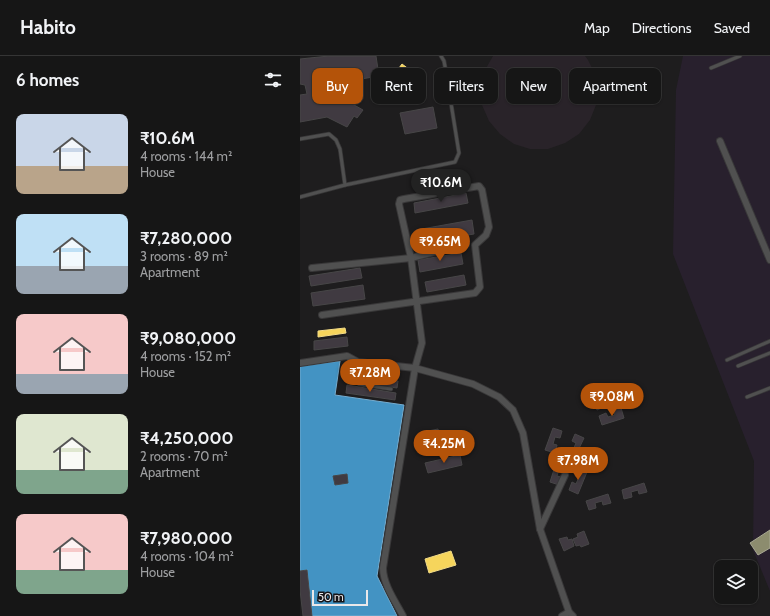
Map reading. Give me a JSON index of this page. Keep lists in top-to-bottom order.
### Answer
{
  "scale_bar": "50 m",
  "page": {
    "header": "Habito",
    "nav": ["Map", "Directions", "Saved"],
    "heading": "6 homes",
    "chip": [
      "Buy",
      "Rent",
      "Filters",
      "New",
      "Apartment"
    ],
    "list": [
      {
        "name": "₹10.6M",
        "note": "4 rooms · 144 m² · House"
      },
      {
        "name": "₹7,280,000",
        "note": "3 rooms · 89 m² · Apartment"
      },
      {
        "name": "₹9,080,000",
        "note": "4 rooms · 152 m² · House"
      },
      {
        "name": "₹4,250,000",
        "note": "2 rooms · 70 m² · Apartment"
      },
      {
        "name": "₹7,980,000",
        "note": "4 rooms · 104 m² · House"
      }
    ],
    "price": [
      "₹10.6M",
      "₹9.65M",
      "₹7.28M",
      "₹9.08M",
      "₹4.25M",
      "₹7.98M"
    ],
    "scale": "50 m"
  }
}
